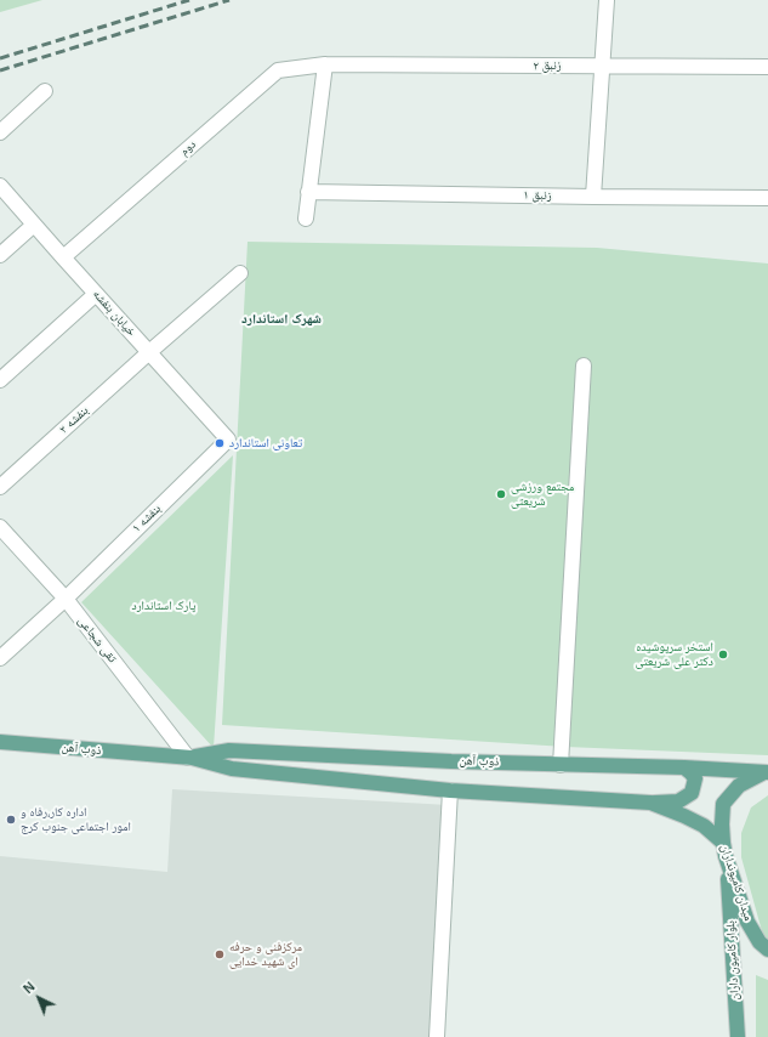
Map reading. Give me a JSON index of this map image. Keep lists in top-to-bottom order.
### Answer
{
  "streets": {
    "main road": ["ذوب آهن", "میدان کامیونداران", "بلوار کامیون داران"],
    "street": [
      "زنبق ۲",
      "دوم",
      "زنبق ۱",
      "خیابان بنفشه",
      "بنفشه ۲",
      "بنفشه ۱",
      "تقی شجاعی"
    ]
  },
  "crossings": [
    ["زنبق ۲", "دوم"],
    ["دوم", "خیابان بنفشه"],
    ["خیابان بنفشه", "بنفشه ۲"],
    ["خیابان بنفشه", "بنفشه ۱"],
    ["بنفشه ۱", "تقی شجاعی"],
    ["تقی شجاعی", "ذوب آهن"],
    ["ذوب آهن", "میدان کامیونداران"],
    ["ذوب آهن", "بلوار کامیون داران"],
    ["میدان کامیونداران", "بلوار کامیون داران"]
  ],
  "districts": ["شهرک استاندارد"],
  "parks": ["پارک استاندارد"],
  "places": [
    "تعاونی استاندارد",
    "مجتمع ورزشی شریعتی",
    "استخر سرپوشیده دکتر علی شریعتی",
    "اداره کار،رفاه و امور اجتماعی جنوب کرج",
    "مرکزفنی و حرفه ای شهید خدایی"
  ],
  "north": "top left"
}
